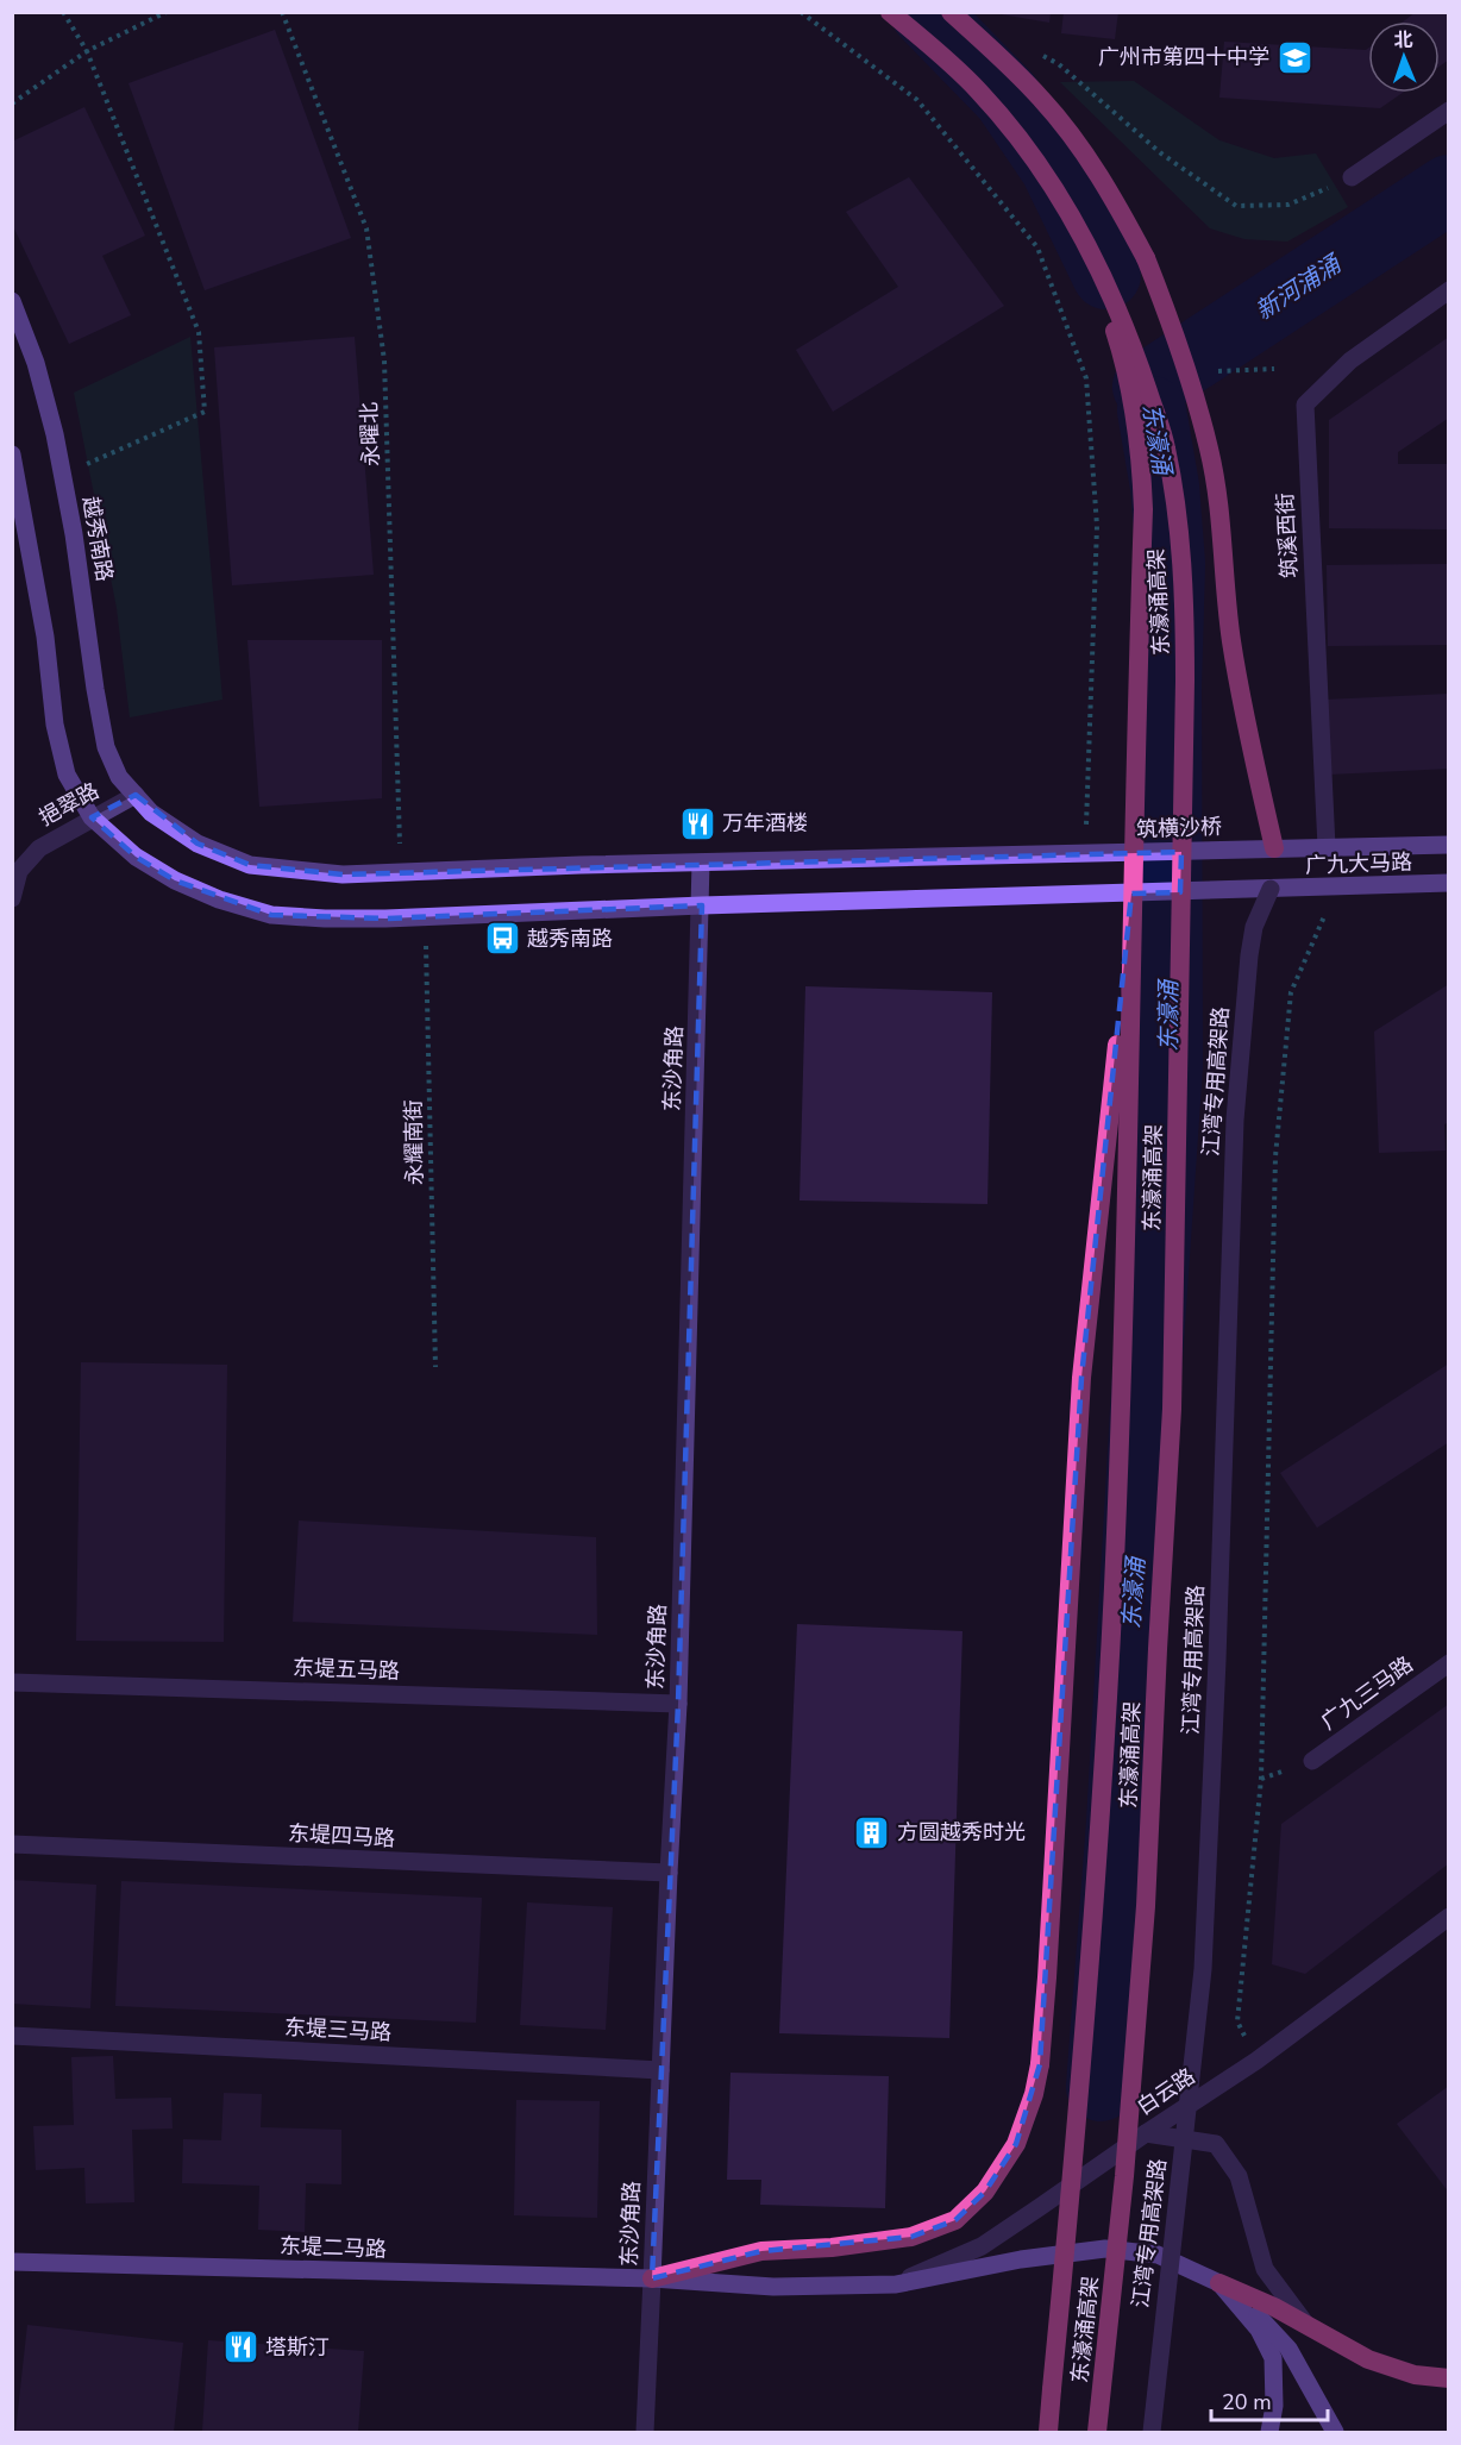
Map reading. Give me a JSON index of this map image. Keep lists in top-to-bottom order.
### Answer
{
  "streets": {
    "highway": ["东濠涌高架"],
    "main road": [
      "越秀南路",
      "筑横沙桥",
      "广九大马路",
      "东堤二马路"
    ],
    "street": [
      "筑溪西街",
      "挹翠路",
      "东沙角路",
      "江湾专用高架路",
      "东堤五马路",
      "广九三马路",
      "东堤四马路",
      "东堤三马路",
      "白云路"
    ],
    "path": ["永曜北", "永耀南街"]
  },
  "crossings": [
    ["永曜北", "越秀南路"],
    ["筑溪西街", "广九大马路"],
    ["越秀南路", "挹翠路"],
    ["越秀南路", "筑横沙桥"],
    ["越秀南路", "东沙角路"],
    ["筑横沙桥", "广九大马路"],
    ["广九大马路", "江湾专用高架路"],
    ["东沙角路", "东堤五马路"],
    ["东沙角路", "东堤四马路"],
    ["东沙角路", "东堤三马路"],
    ["东沙角路", "东堤二马路"],
    ["白云路", "东堤二马路"]
  ],
  "water": ["新河浦涌", "东濠涌"],
  "places": {
    "school or university": ["广州市第四十中学"],
    "restaurant": ["万年酒楼", "塔斯汀"],
    "bus stop": ["越秀南路"],
    "building": ["方圆越秀时光"]
  },
  "scale_bar": "20 m",
  "north": "top"
}
